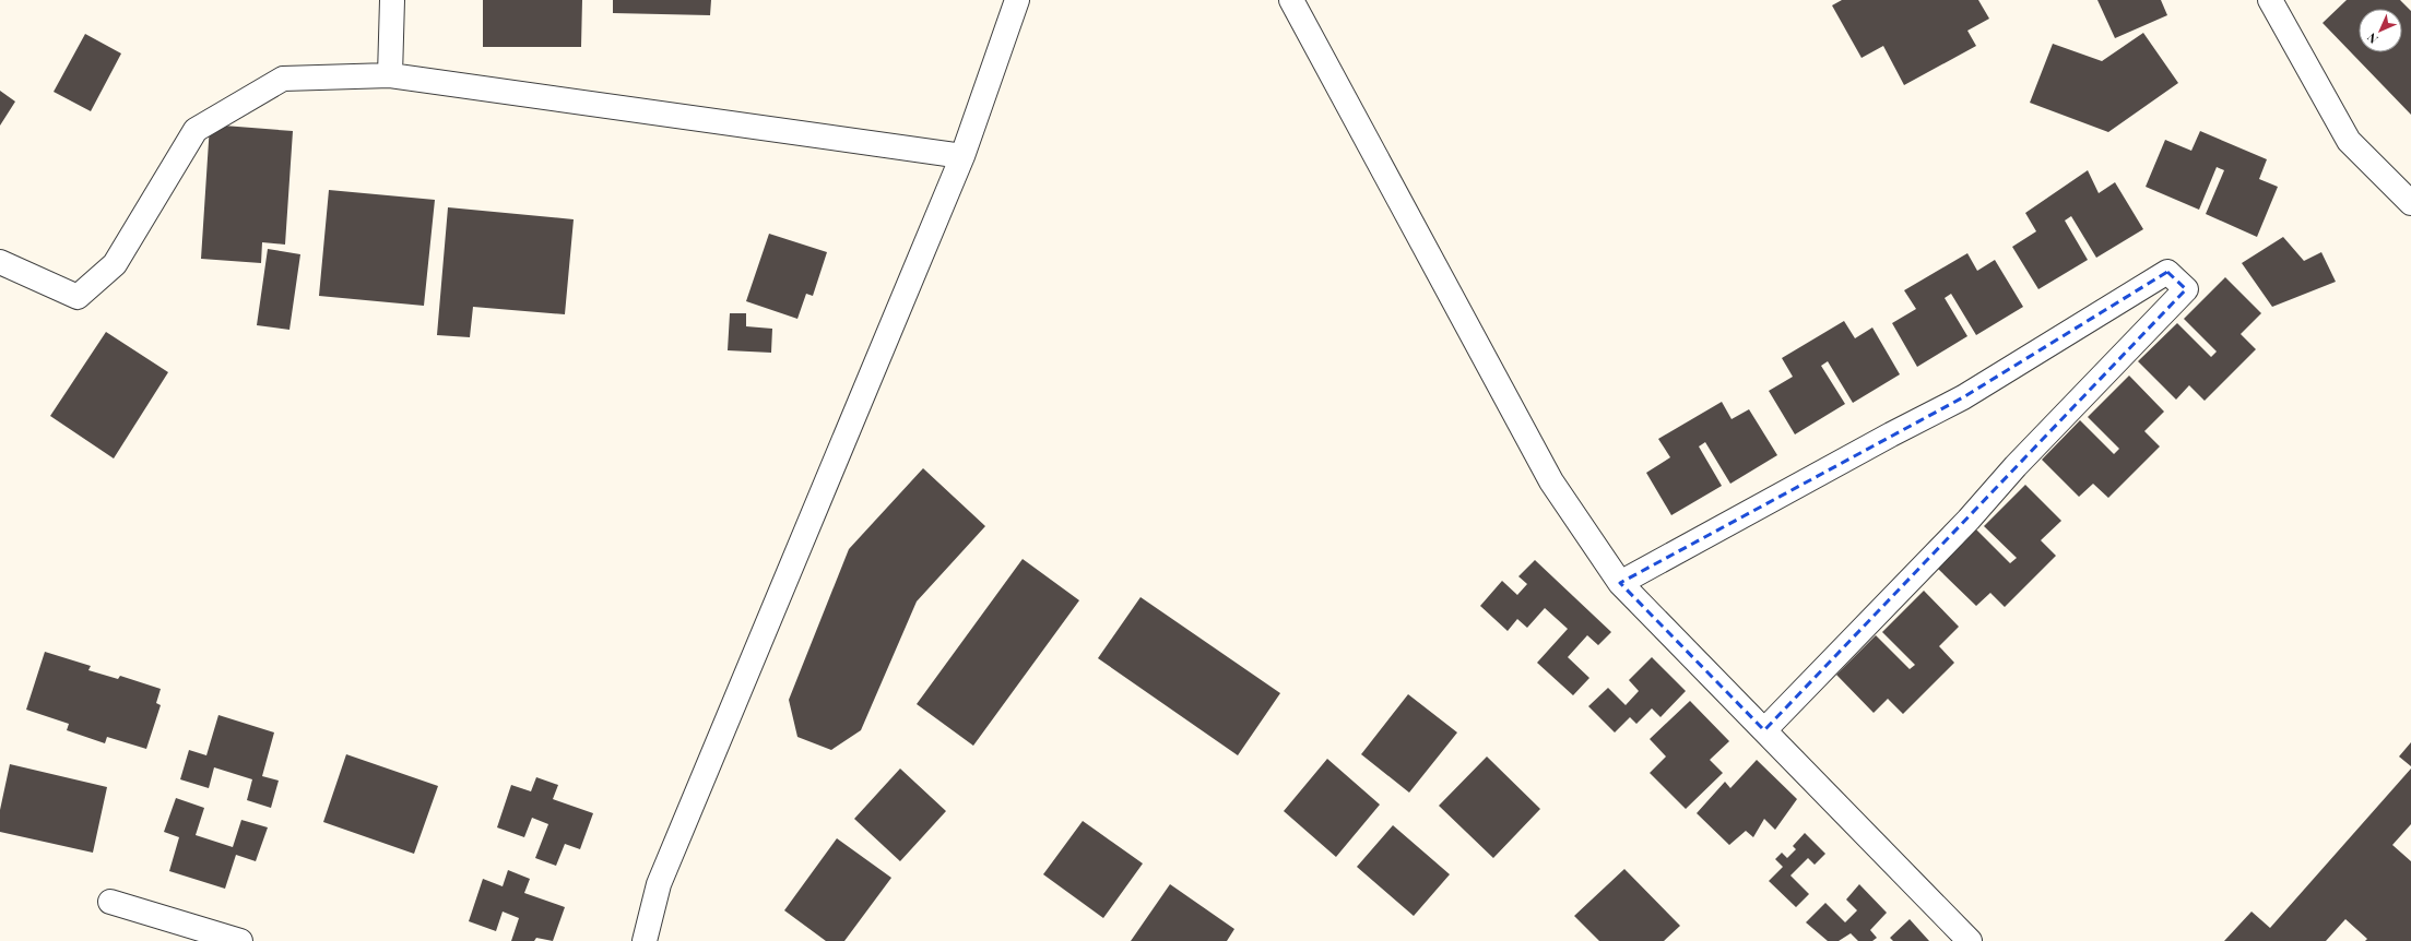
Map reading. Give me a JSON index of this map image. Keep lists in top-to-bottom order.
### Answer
{
  "north": "bottom left"
}
